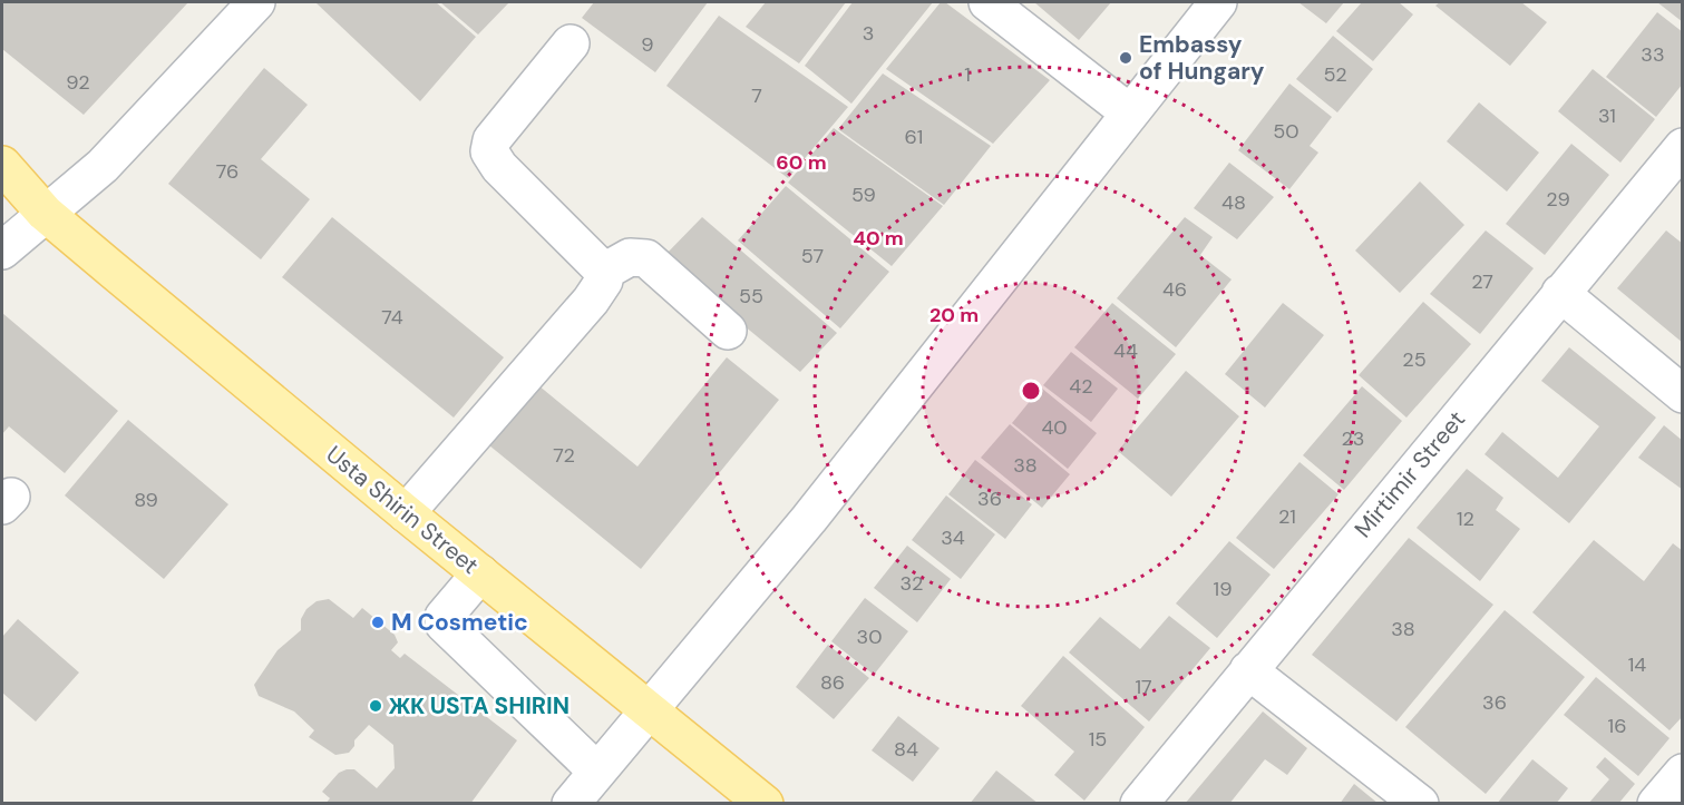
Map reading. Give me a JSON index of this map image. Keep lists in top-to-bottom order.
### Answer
{
  "streets": {
    "main road": ["Usta Shirin Street"],
    "street": ["Mirtimir Street"]
  },
  "places": ["Embassy of Hungary", "M Cosmetic", "ЖК USTA SHIRIN"],
  "house_numbers": [
    "3",
    "9",
    "33",
    "1",
    "52",
    "92",
    "7",
    "31",
    "50",
    "61",
    "76",
    "59",
    "29",
    "48",
    "57",
    "27",
    "46",
    "55",
    "74",
    "44",
    "25",
    "42",
    "40",
    "23",
    "72",
    "38",
    "36",
    "89",
    "21",
    "12",
    "34",
    "32",
    "19",
    "38",
    "30",
    "14",
    "86",
    "17",
    "36",
    "16",
    "15",
    "84"
  ],
  "rings": ["60 m", "40 m", "20 m"]
}
